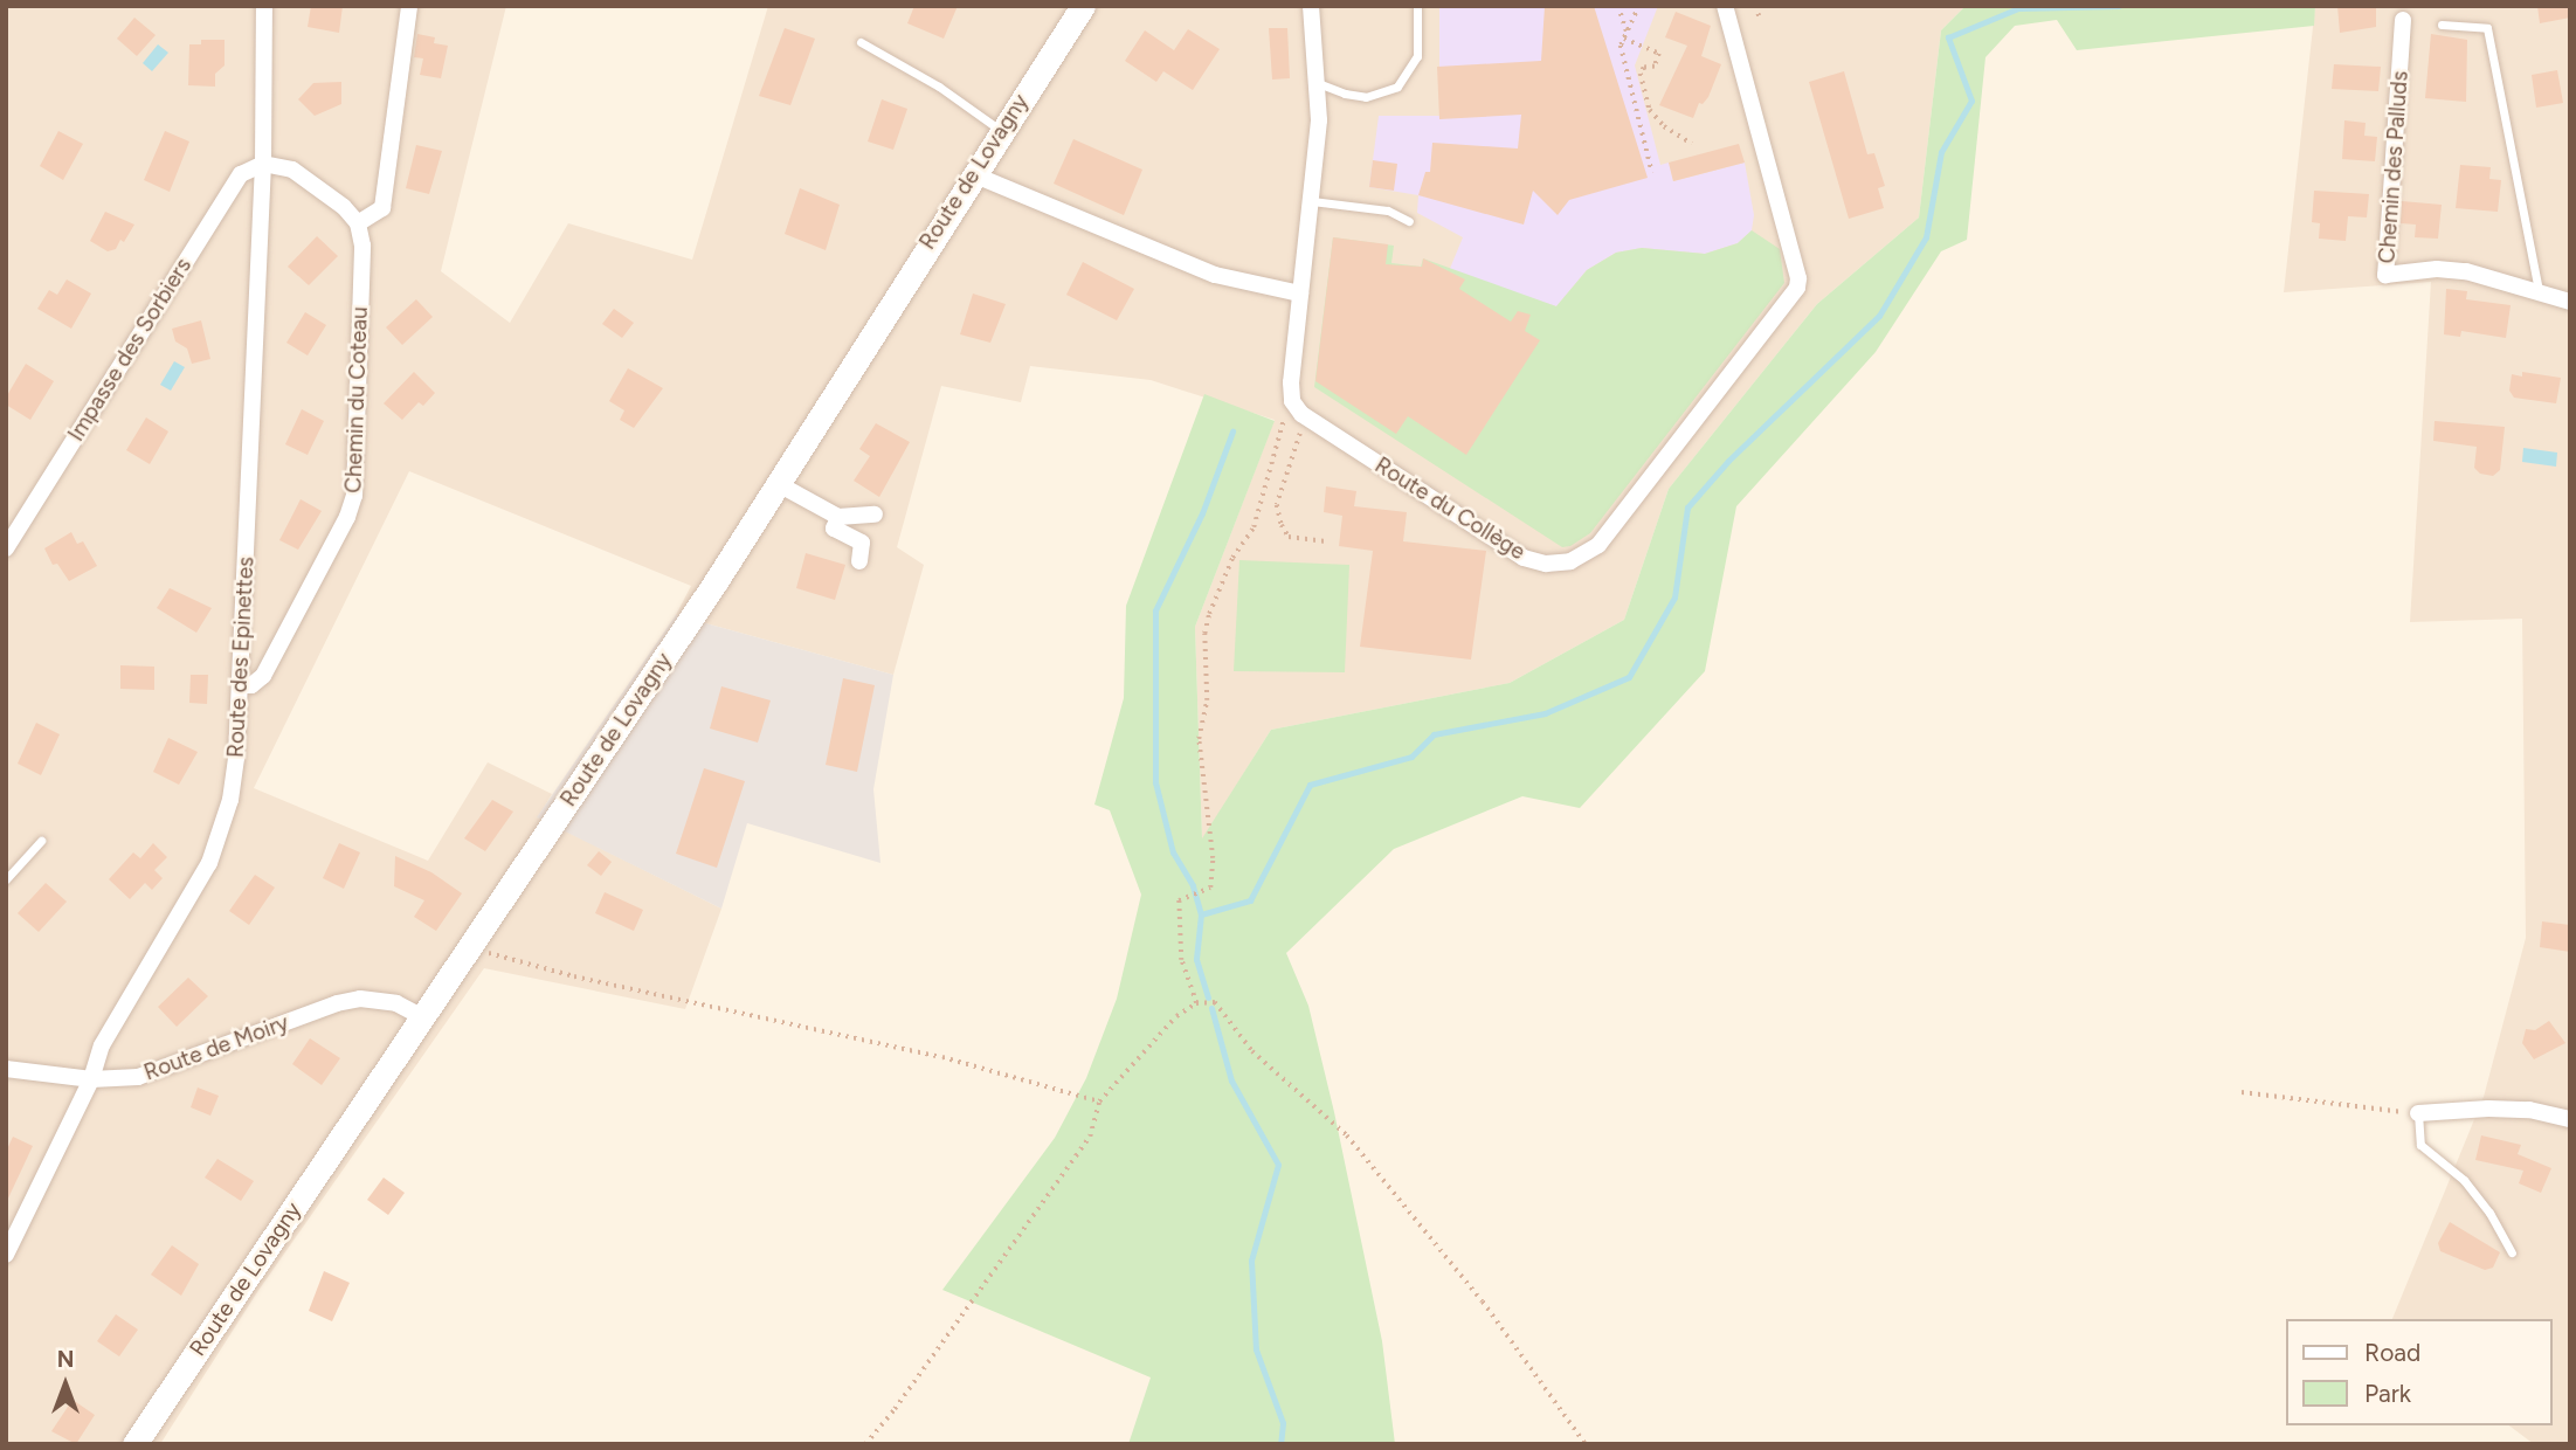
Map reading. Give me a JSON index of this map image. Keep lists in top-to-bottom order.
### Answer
{
  "streets": {
    "main road": ["Route de Lovagny"],
    "street": [
      "Chemin des Palluds",
      "Impasse des Sorbiers",
      "Chemin du Coteau",
      "Route du Collège",
      "Route des Epinettes",
      "Route de Moiry"
    ]
  },
  "crossings": [
    ["Route de Lovagny", "Route de Moiry"],
    ["Impasse des Sorbiers", "Route des Epinettes"],
    ["Chemin du Coteau", "Route des Epinettes"],
    ["Route des Epinettes", "Route de Moiry"]
  ],
  "legend": ["Road", "Park"],
  "north": "top"
}
